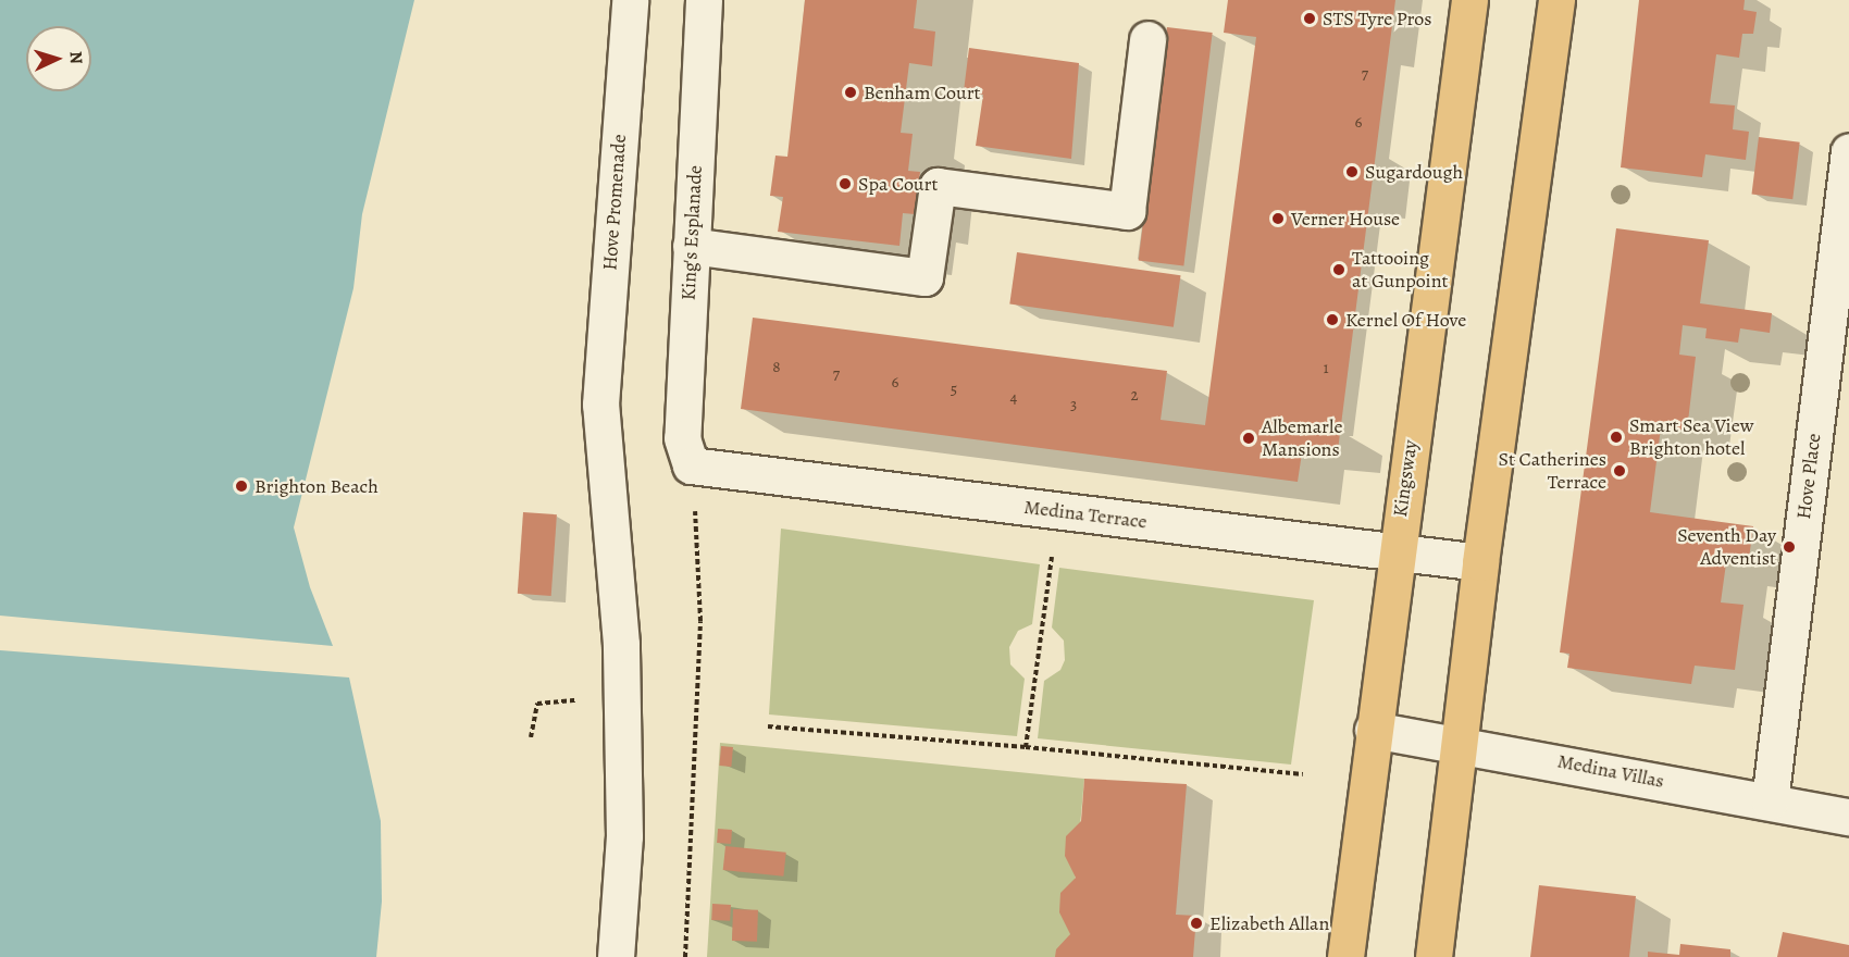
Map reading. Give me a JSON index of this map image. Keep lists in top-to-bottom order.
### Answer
{
  "streets": {
    "main road": ["Kingsway"],
    "street": [
      "Hove Promenade",
      "King's Esplanade",
      "Hove Place",
      "Medina Terrace",
      "Medina Villas"
    ]
  },
  "crossings": [
    ["King's Esplanade", "Medina Terrace"],
    ["Hove Place", "Medina Villas"],
    ["Kingsway", "Medina Terrace"],
    ["Kingsway", "Medina Villas"]
  ],
  "places": [
    "STS Tyre Pros",
    "Benham Court",
    "Sugardough",
    "Spa Court",
    "Verner House",
    "Tattooing at Gunpoint",
    "Kernel Of Hove",
    "Smart Sea View Brighton hotel",
    "Albemarle Mansions",
    "St Catherines Terrace",
    "Brighton Beach",
    "Seventh Day Adventist",
    "Elizabeth Allan"
  ],
  "house_numbers": [
    "7",
    "6",
    "8",
    "1",
    "7",
    "6",
    "5",
    "2",
    "4",
    "3"
  ],
  "north": "right"
}
